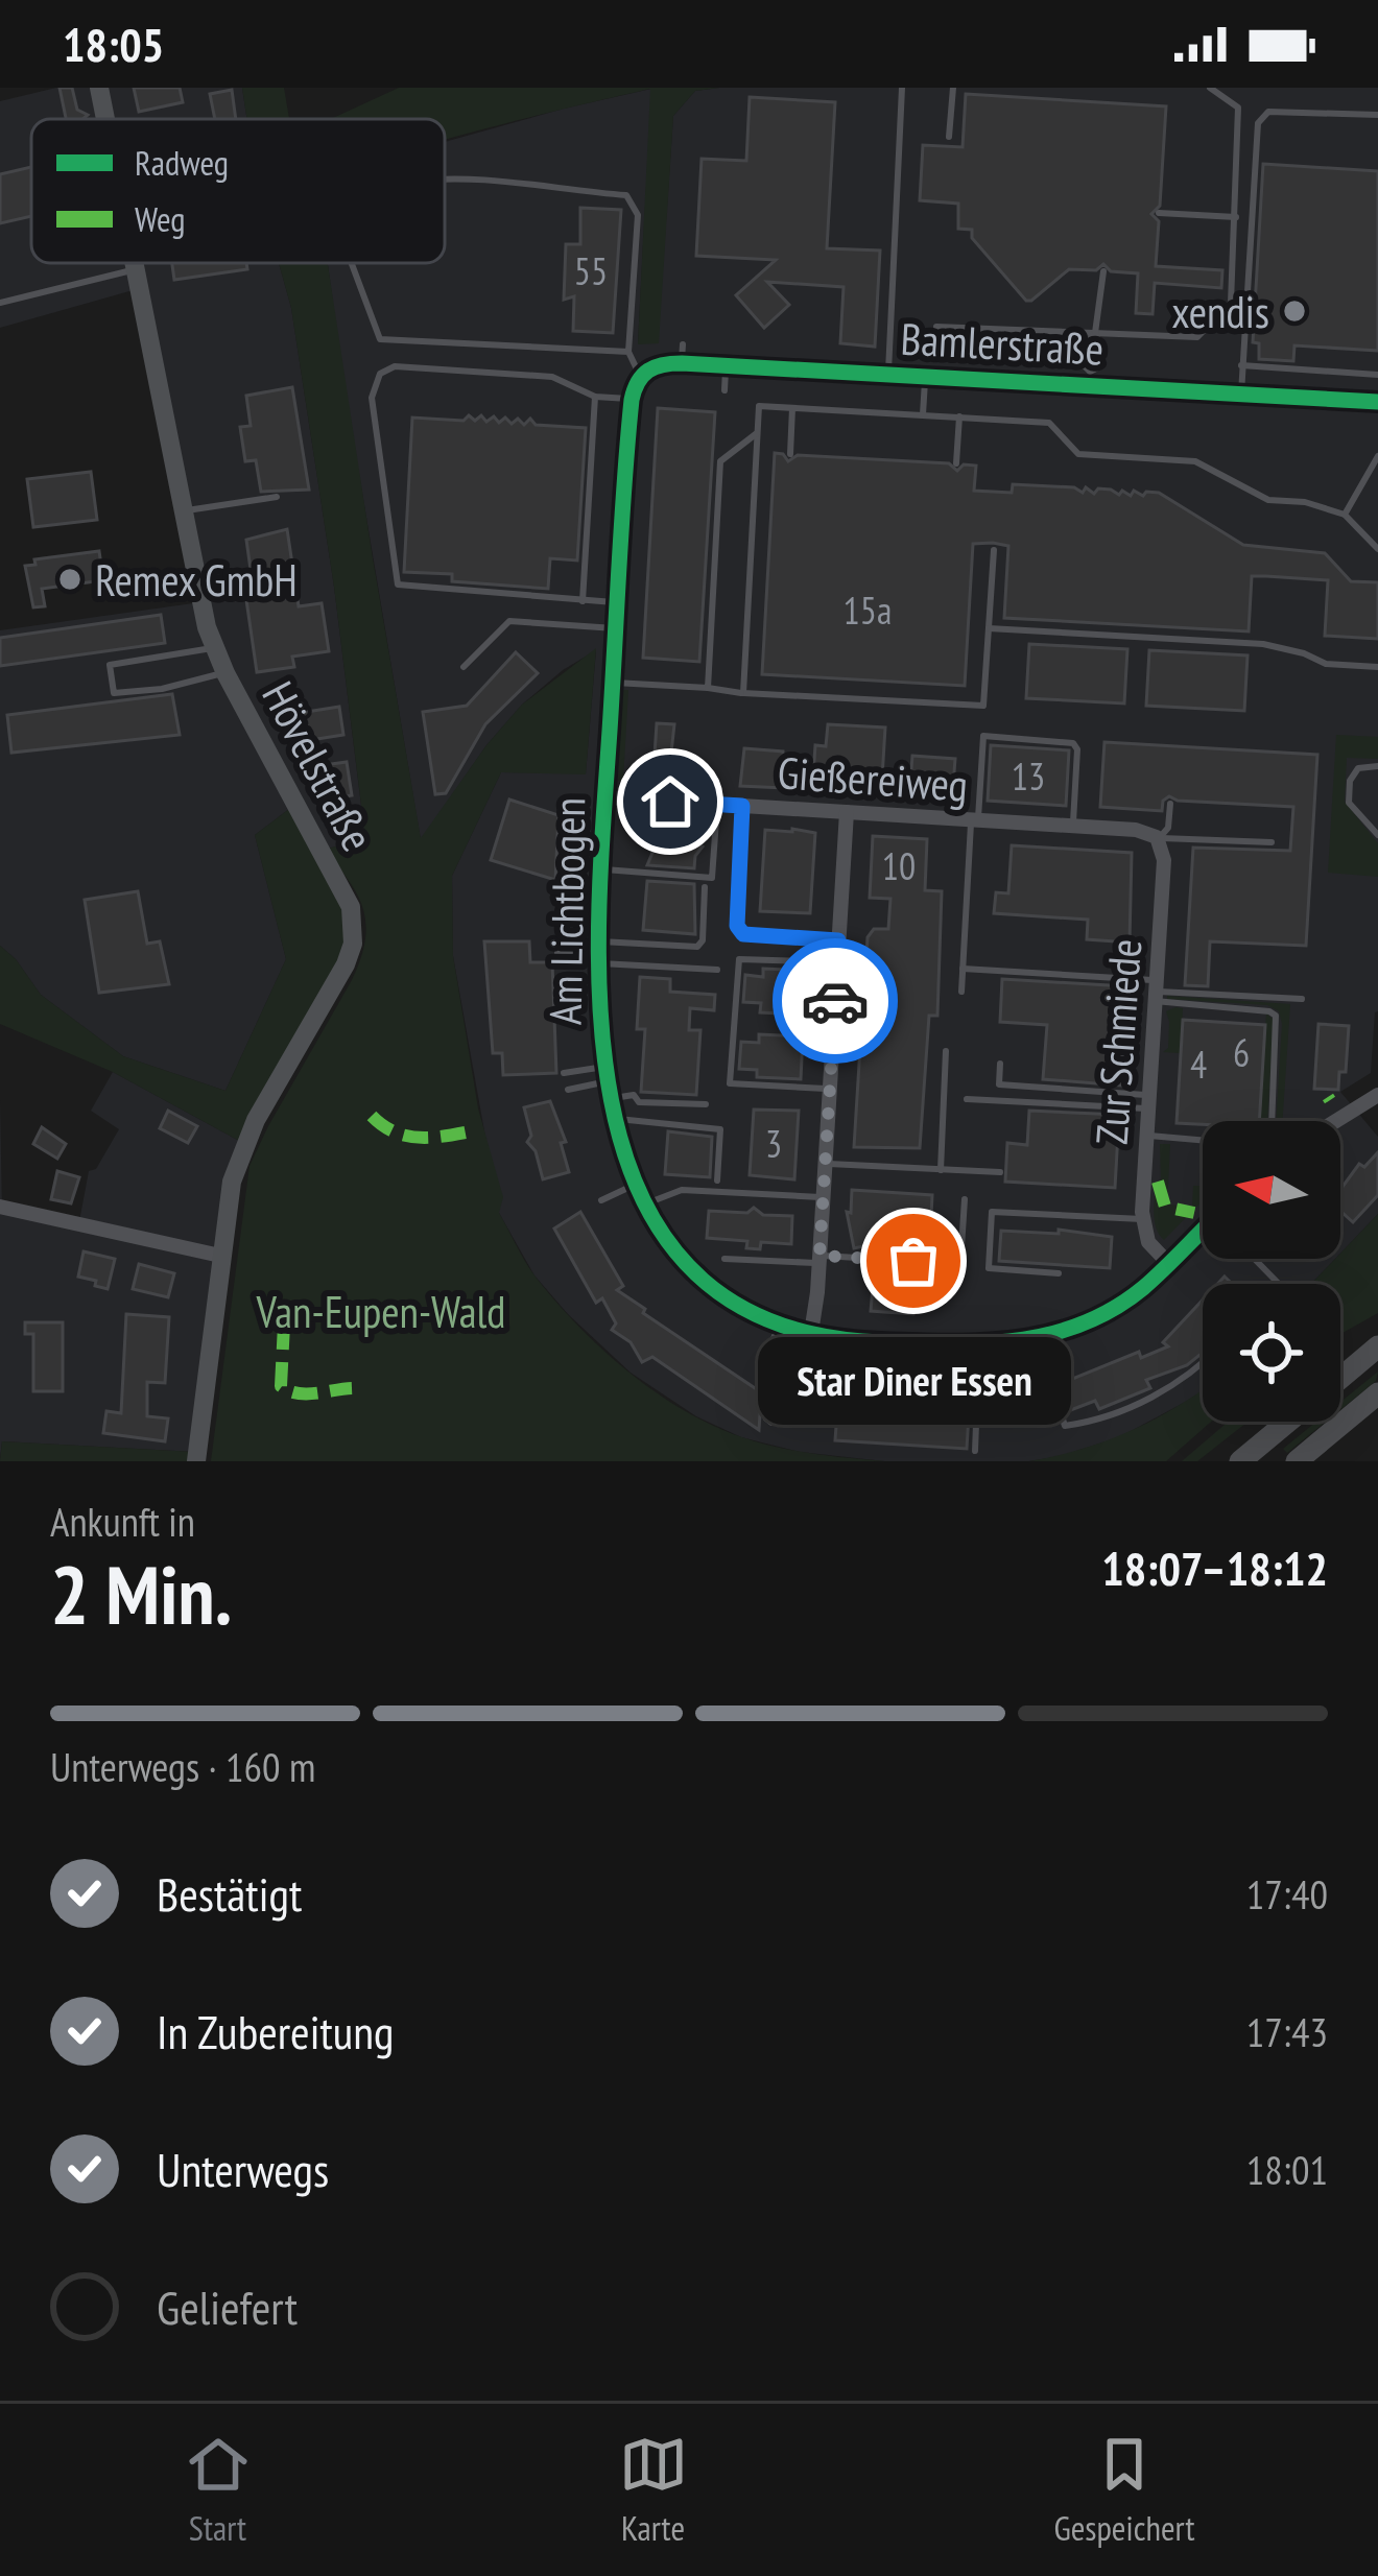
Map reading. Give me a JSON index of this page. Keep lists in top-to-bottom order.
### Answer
{
  "streets": {
    "main road": ["Hövelstraße"],
    "street": [
      "Bamlerstraße",
      "Gießereiweg",
      "Am Lichtbogen",
      "Zur Schmiede"
    ]
  },
  "crossings": [
    ["Bamlerstraße", "Am Lichtbogen"],
    ["Gießereiweg", "Am Lichtbogen"],
    ["Gießereiweg", "Zur Schmiede"]
  ],
  "parks": ["Van-Eupen-Wald"],
  "places": ["xendis", "Remex GmbH", "Star Diner Essen"],
  "house_numbers": [
    "55",
    "15a",
    "13",
    "10",
    "6",
    "4",
    "3"
  ],
  "legend": ["Radweg", "Weg"],
  "north": "left",
  "page": {
    "status": "18:05",
    "bubble": "Star Diner Essen",
    "heading": ["2 Min.", "Ankunft in", "18:07–18:12"],
    "bar": "Unterwegs · 160 m",
    "list": [
      ["Bestätigt", "17:40"],
      ["In Zubereitung", "17:43"],
      ["Unterwegs", "18:01"],
      "Geliefert"
    ],
    "tabs": ["Start", "Karte", "Gespeichert"]
  }
}
